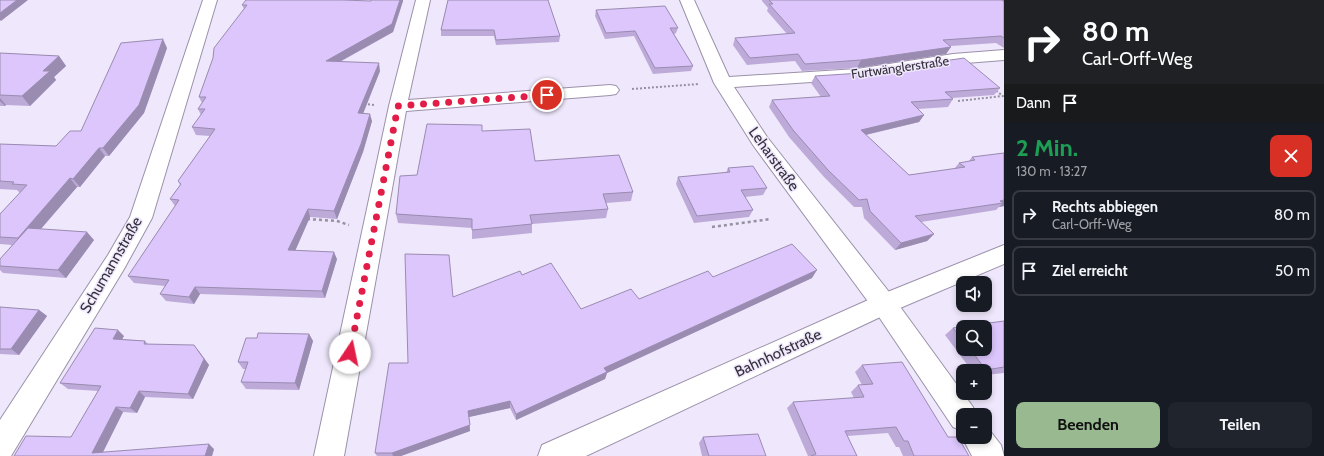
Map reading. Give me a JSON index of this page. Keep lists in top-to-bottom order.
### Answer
{
  "streets": {
    "street": [
      "Furtwänglerstraße",
      "Leharstraße",
      "Schumannstraße",
      "Bahnhofstraße"
    ]
  },
  "crossings": [
    ["Furtwänglerstraße", "Leharstraße"],
    ["Leharstraße", "Bahnhofstraße"]
  ],
  "page": {
    "turn": ["80 m", "Carl-Orff-Weg"],
    "then": "Dann",
    "heading": ["2 Min.", "130 m · 13:27"],
    "list": [
      {
        "name": "Rechts abbiegen",
        "note": "Carl-Orff-Weg",
        "value": "80 m"
      },
      {
        "name": "Ziel erreicht",
        "value": "50 m"
      }
    ],
    "map_buttons": ["+", "−"],
    "buttons": ["Beenden", "Teilen"]
  }
}
